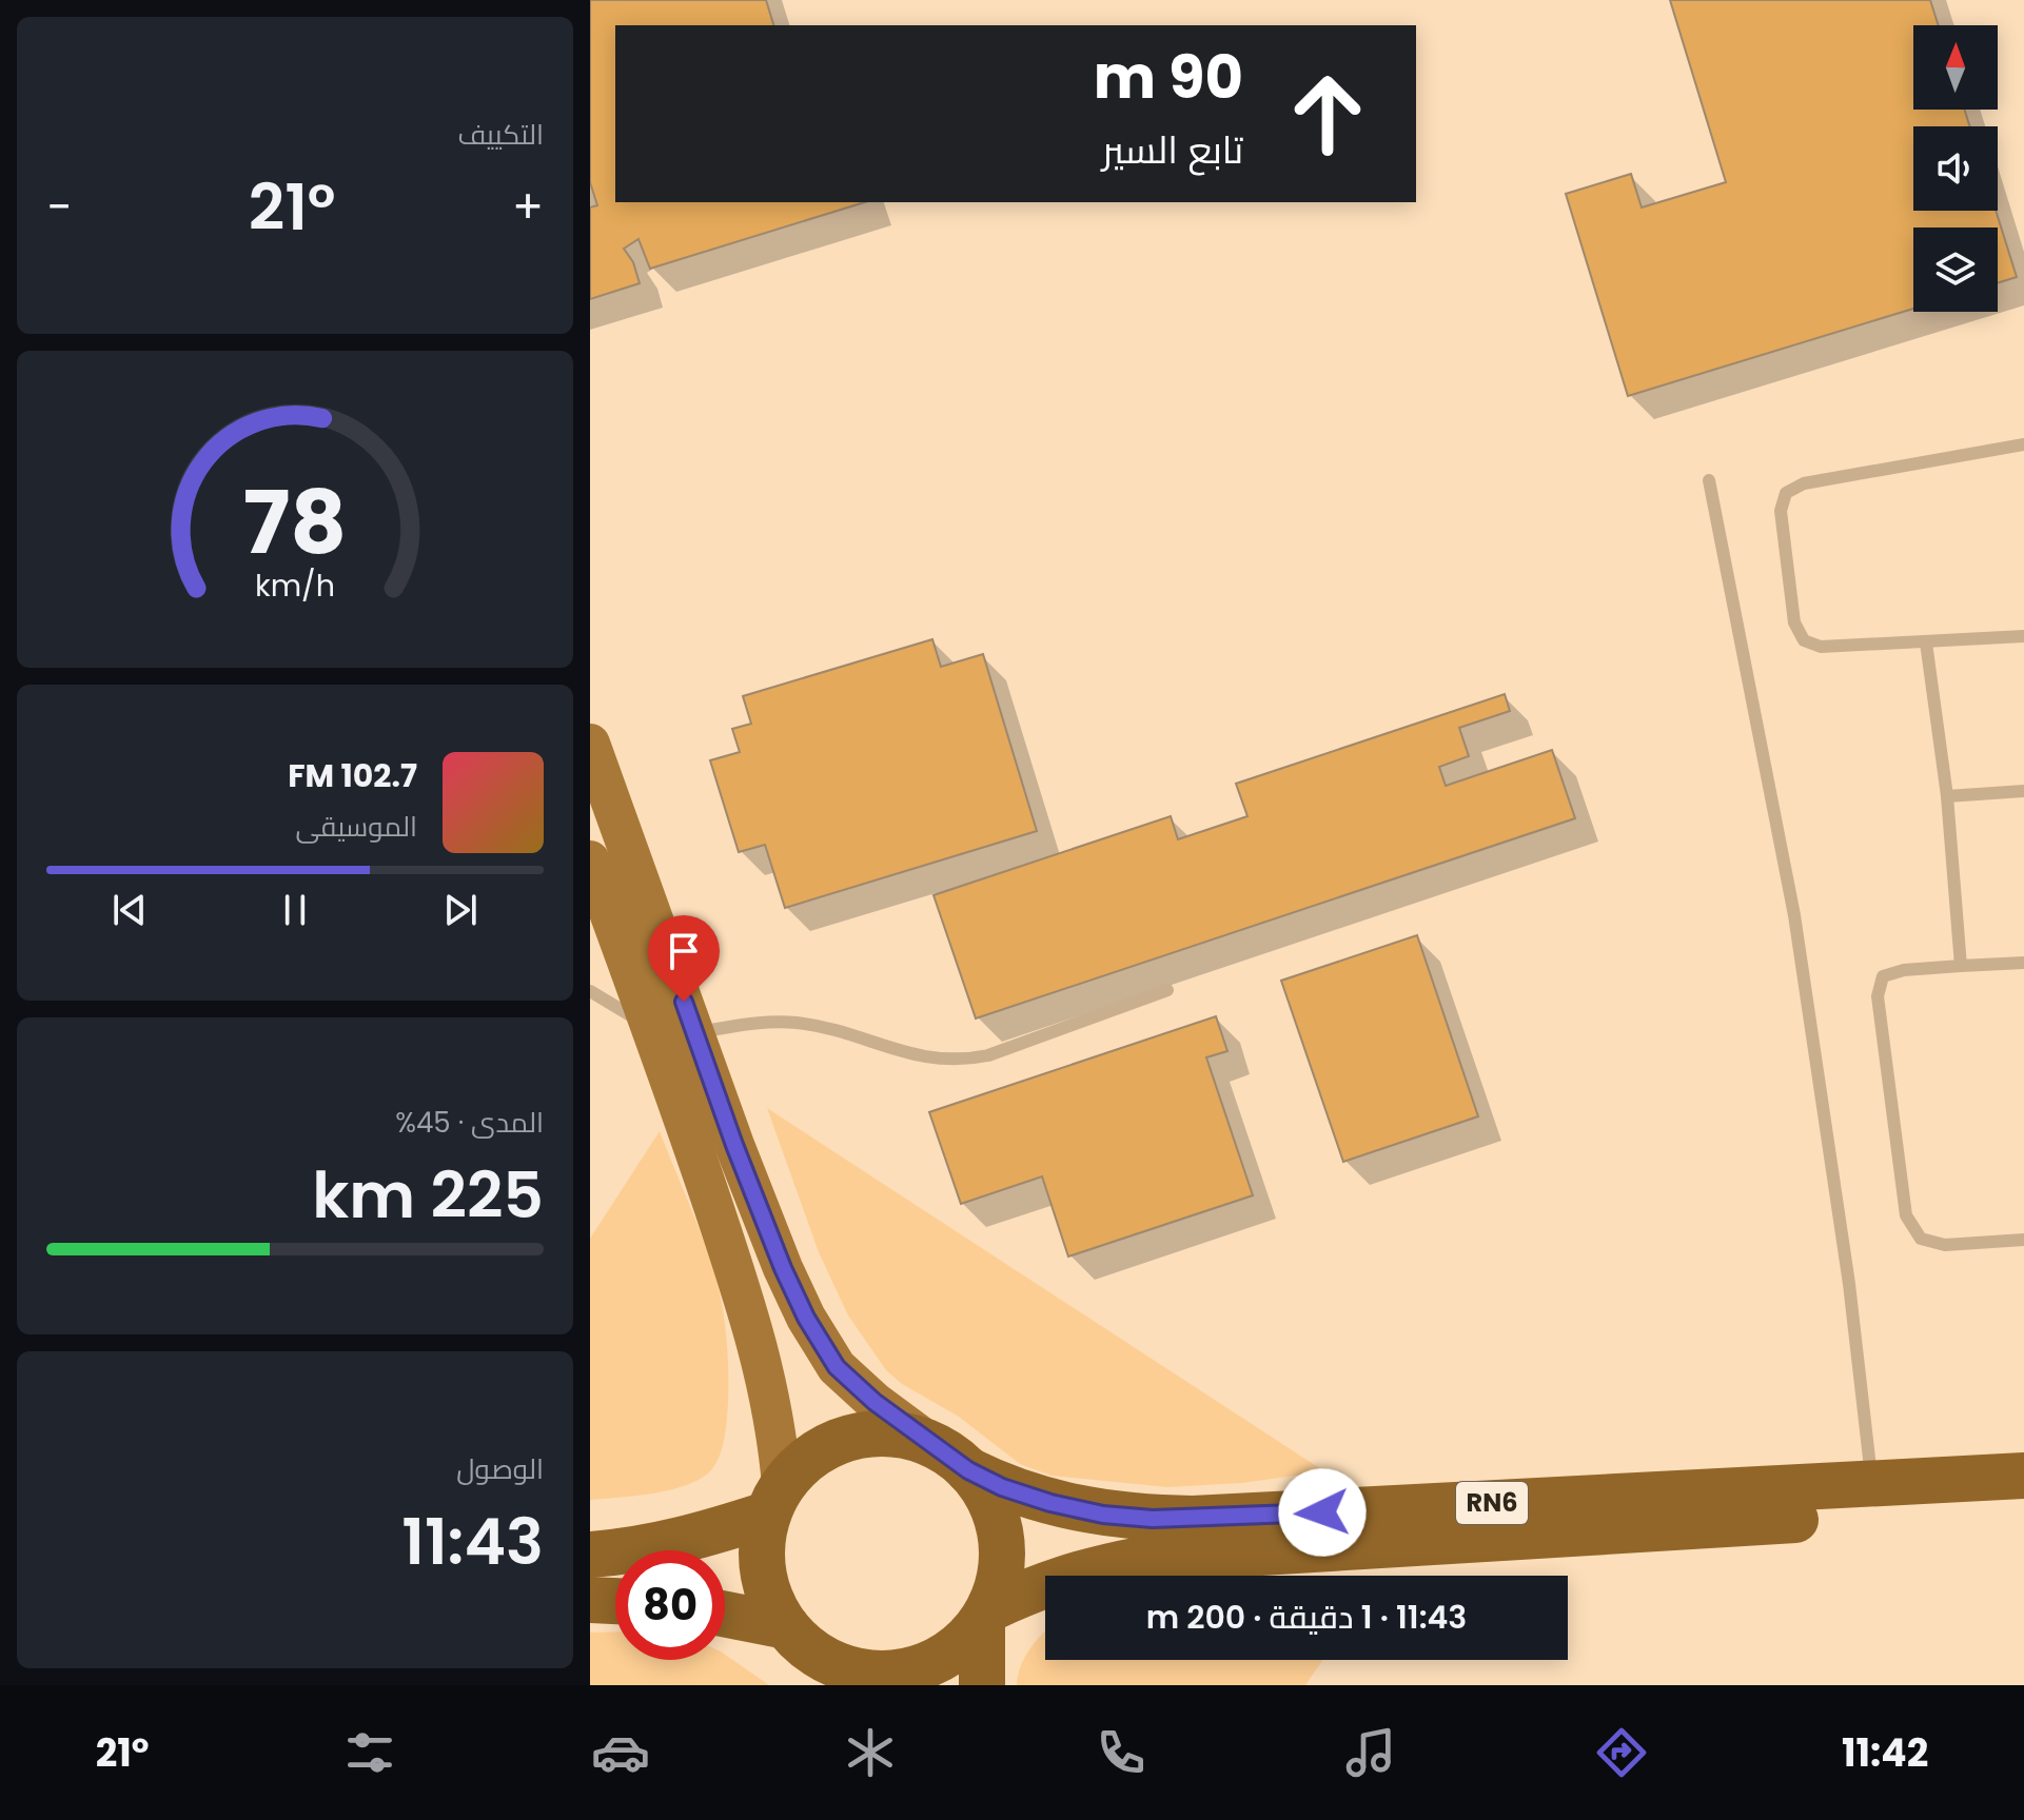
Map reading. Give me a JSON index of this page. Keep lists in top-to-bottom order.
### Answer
{
  "streets": {
    "highway": ["RN6"]
  },
  "north": "top",
  "page": {
    "tile": [
      "التكييف",
      ["المدى · 45%", "225 km"],
      ["الوصول", "11:43"]
    ],
    "turn": ["90 m", "تابع السير"],
    "heat": ["−", "21°", "+"],
    "song": ["102.7 FM", "الموسيقى"],
    "limit": "80",
    "trip": "11:43 · 1 دقيقة · 200 m",
    "tabs": ["11:42", "21°"],
    "gauge": ["78", "km/h"]
  }
}
